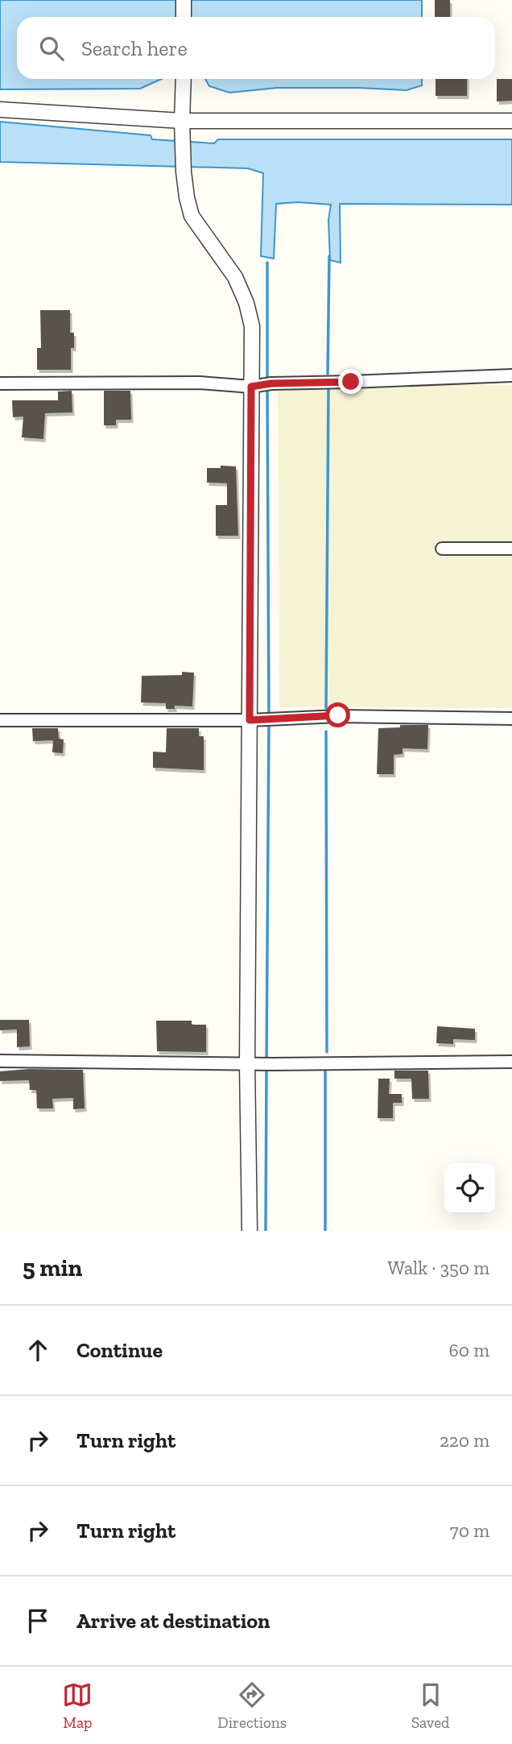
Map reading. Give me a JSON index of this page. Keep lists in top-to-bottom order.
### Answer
{
  "page": {
    "search": "Search here",
    "heading": ["5 min", "Walk · 350 m"],
    "list": [
      ["Continue", "60 m"],
      ["Turn right", "220 m"],
      ["Turn right", "70 m"],
      "Arrive at destination"
    ],
    "nav": ["Map", "Directions", "Saved"]
  }
}
